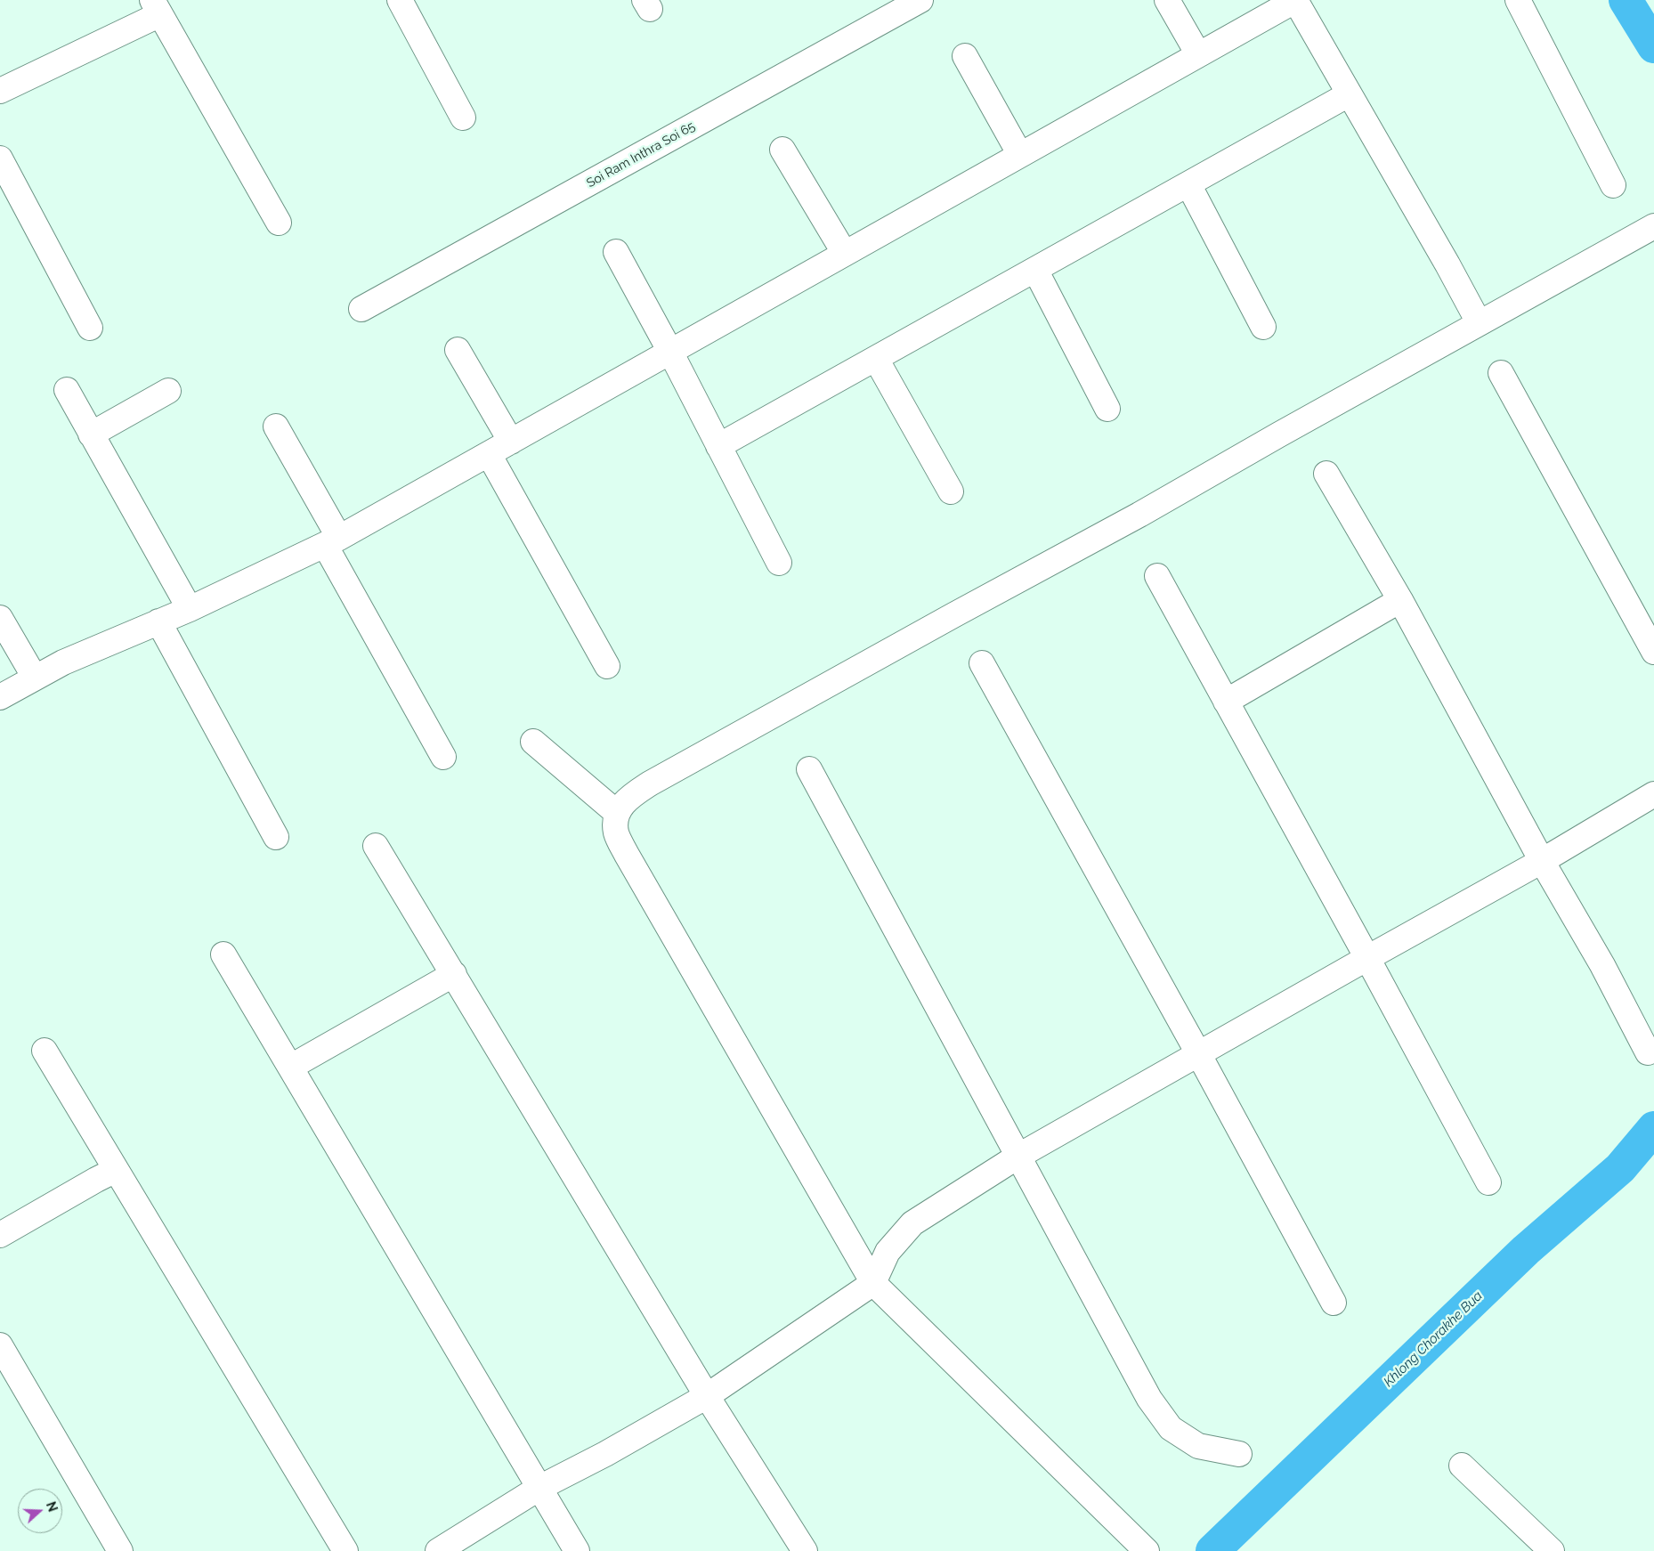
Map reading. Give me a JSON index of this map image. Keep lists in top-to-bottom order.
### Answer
{
  "streets": {
    "street": ["Soi Ram Inthra Soi 65"]
  },
  "water": ["Khlong Chorakhe Bua"],
  "north": "right"
}
